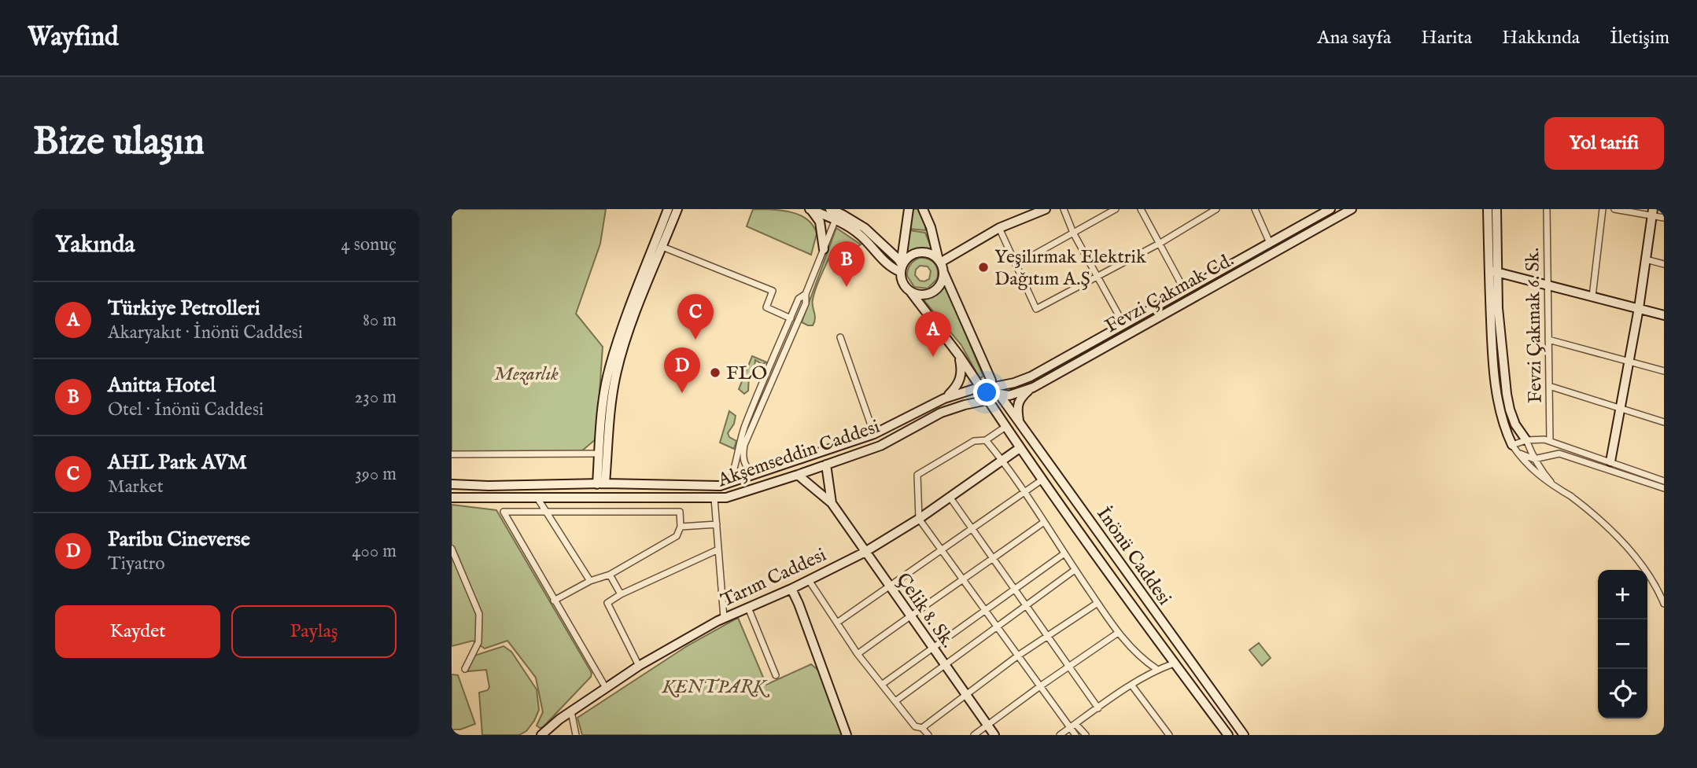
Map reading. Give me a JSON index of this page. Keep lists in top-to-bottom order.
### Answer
{
  "streets": {
    "main road": [
      "Fevzi Çakmak Cd.",
      "Akşemseddin Caddesi",
      "İnönü Caddesi",
      "Tarım Caddesi",
      "Çelik 8. Sk."
    ],
    "street": ["Fevzi Çakmak 6. Sk."]
  },
  "crossings": [
    ["Fevzi Çakmak Cd.", "Akşemseddin Caddesi"],
    ["Fevzi Çakmak Cd.", "İnönü Caddesi"],
    ["Akşemseddin Caddesi", "İnönü Caddesi"],
    ["İnönü Caddesi", "Tarım Caddesi"],
    ["Tarım Caddesi", "Çelik 8. Sk."]
  ],
  "parks": ["Mezarlık", "KENTPARK"],
  "places": ["Yeşilırmak Elektrik Dağıtım A.Ş", "FLO"],
  "page": {
    "header": "Wayfind",
    "nav": [
      "Ana sayfa",
      "Harita",
      "Hakkında",
      "İletişim"
    ],
    "buttons": [
      "Yol tarifi",
      ["Kaydet", "Paylaş"]
    ],
    "title": "Bize ulaşın",
    "heading": ["Yakında", "4 sonuç"],
    "pins": [
      "B",
      "C",
      "A",
      "D"
    ],
    "list": [
      {
        "mark": "A",
        "name": "Türkiye Petrolleri",
        "note": "Akaryakıt · İnönü Caddesi",
        "value": "80 m"
      },
      {
        "mark": "B",
        "name": "Anitta Hotel",
        "note": "Otel · İnönü Caddesi",
        "value": "230 m"
      },
      {
        "mark": "C",
        "name": "AHL Park AVM",
        "note": "Market",
        "value": "390 m"
      },
      {
        "mark": "D",
        "name": "Paribu Cineverse",
        "note": "Tiyatro",
        "value": "400 m"
      }
    ],
    "map_buttons": ["+", "−"]
  }
}
